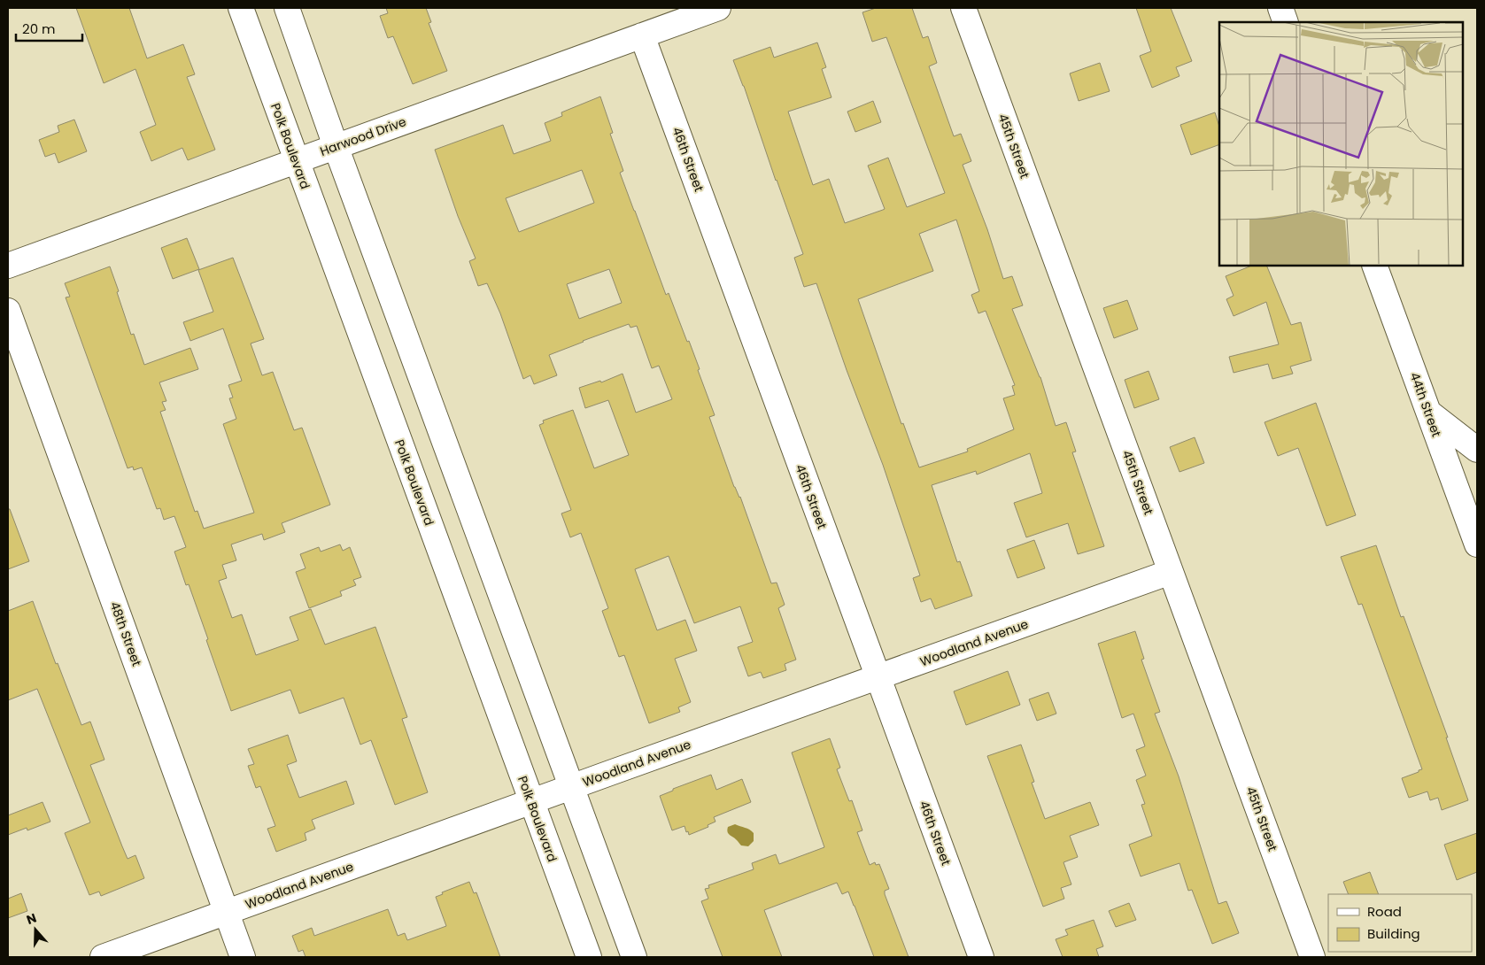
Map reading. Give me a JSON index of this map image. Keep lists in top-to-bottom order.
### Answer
{
  "streets": {
    "street": [
      "Harwood Drive",
      "Polk Boulevard",
      "45th Street",
      "46th Street",
      "44th Street",
      "48th Street",
      "Woodland Avenue"
    ]
  },
  "crossings": [
    ["Harwood Drive", "Polk Boulevard"],
    ["Harwood Drive", "46th Street"],
    ["Polk Boulevard", "Woodland Avenue"],
    ["45th Street", "Woodland Avenue"],
    ["46th Street", "Woodland Avenue"],
    ["48th Street", "Woodland Avenue"]
  ],
  "legend": ["Road", "Building"],
  "scale_bar": "20 m",
  "north": "top"
}
